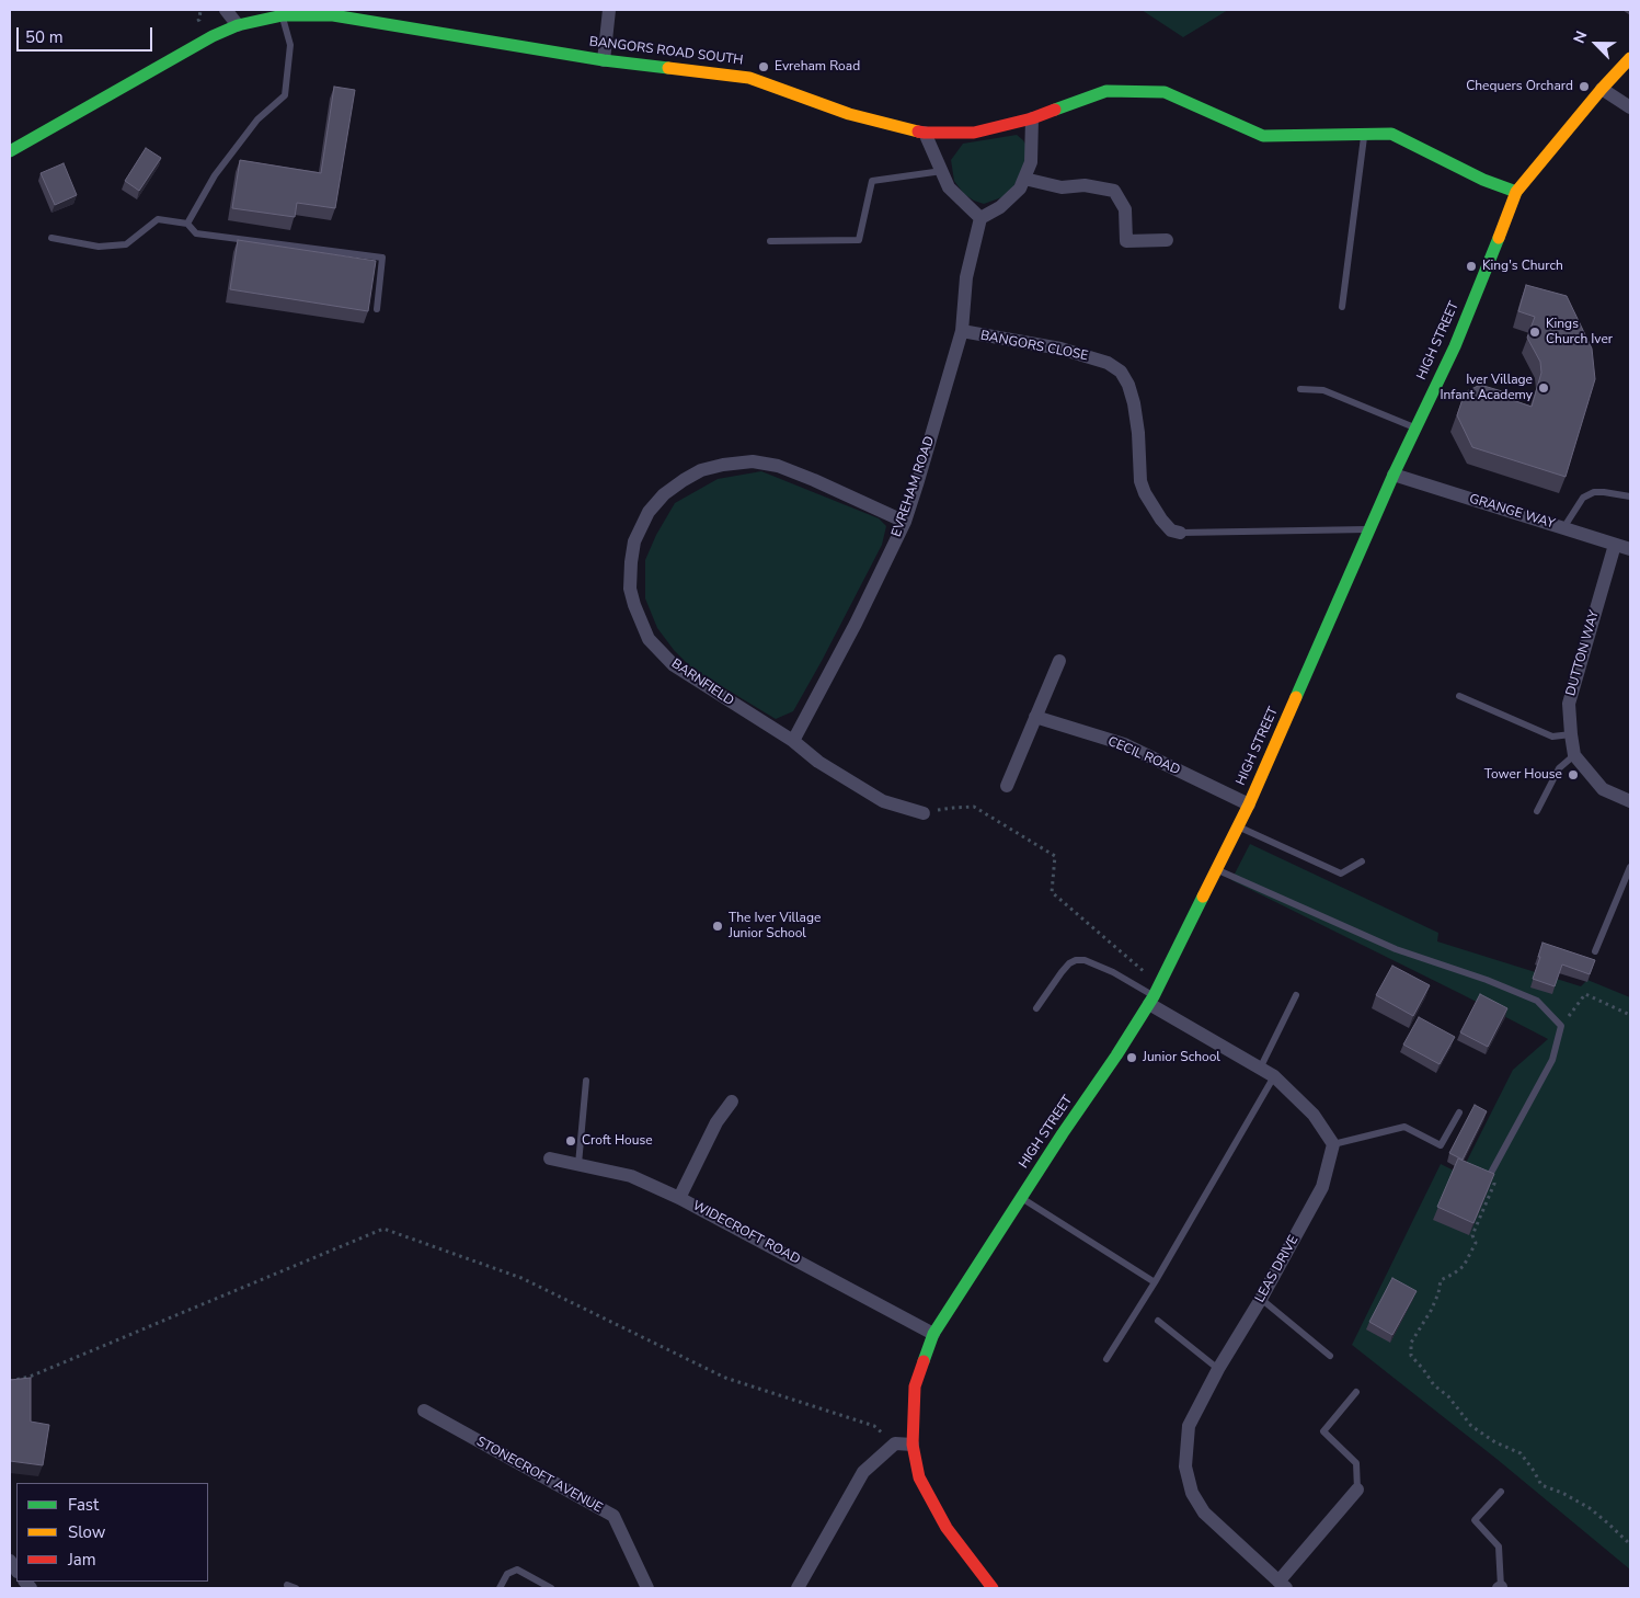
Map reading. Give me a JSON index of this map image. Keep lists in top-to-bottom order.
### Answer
{
  "streets": {
    "main road": ["BANGORS ROAD SOUTH", "HIGH STREET"],
    "street": [
      "BANGORS CLOSE",
      "EVREHAM ROAD",
      "GRANGE WAY",
      "DUTTON WAY",
      "BARNFIELD",
      "CECIL ROAD",
      "WIDECROFT ROAD",
      "LEAS DRIVE",
      "STONECROFT AVENUE"
    ]
  },
  "crossings": [
    ["BANGORS ROAD SOUTH", "HIGH STREET"],
    ["HIGH STREET", "GRANGE WAY"],
    ["HIGH STREET", "CECIL ROAD"],
    ["HIGH STREET", "WIDECROFT ROAD"],
    ["BANGORS CLOSE", "EVREHAM ROAD"],
    ["EVREHAM ROAD", "BARNFIELD"],
    ["GRANGE WAY", "DUTTON WAY"]
  ],
  "places": [
    "Evreham Road",
    "Chequers Orchard",
    "King's Church",
    "Kings Church Iver",
    "Iver Village Infant Academy",
    "Tower House",
    "The Iver Village Junior School",
    "Junior School",
    "Croft House"
  ],
  "legend": ["Fast", "Slow", "Jam"],
  "scale_bar": "50 m",
  "north": "top left"
}
